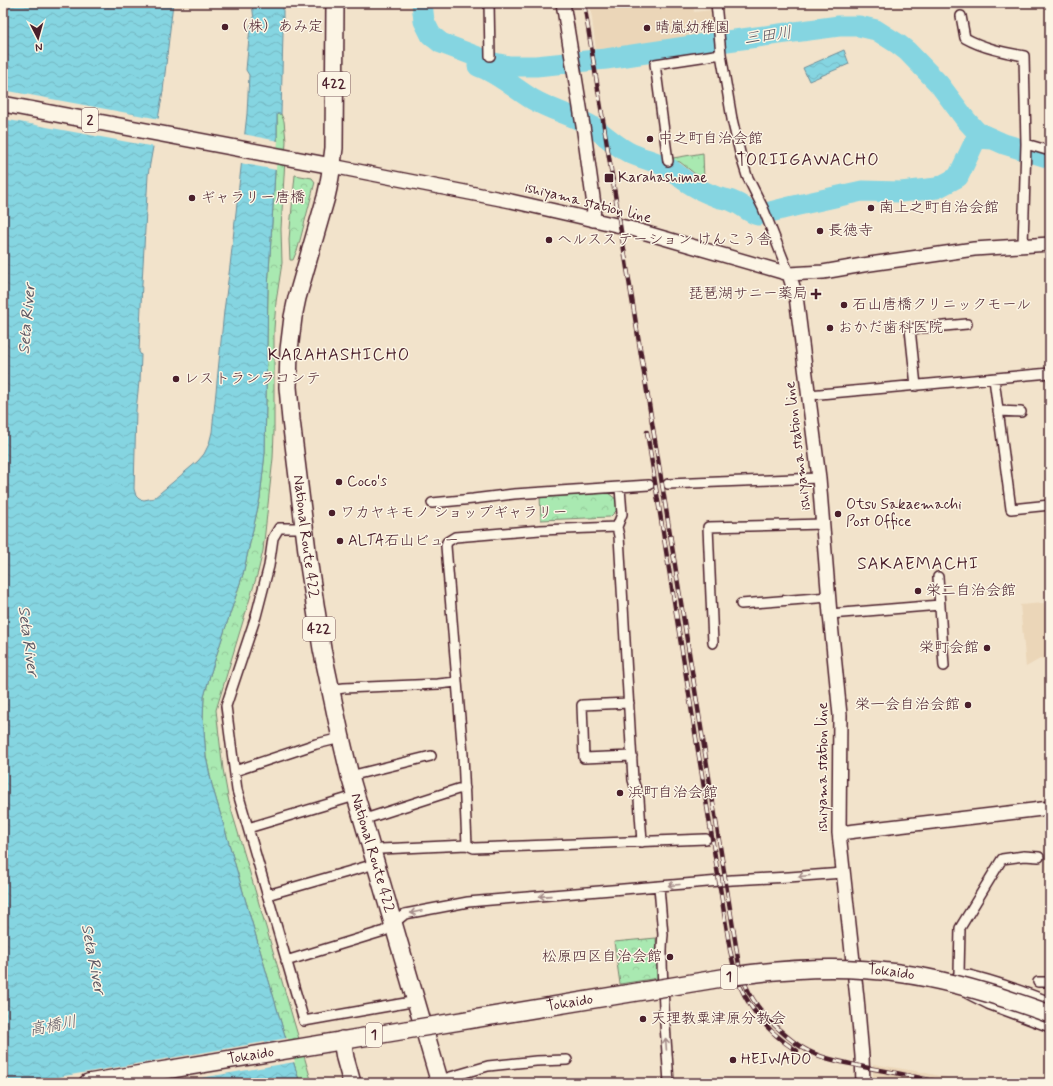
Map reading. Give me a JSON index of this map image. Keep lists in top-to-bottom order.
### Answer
{
  "streets": {
    "highway": [
      "422",
      "National Route 422",
      "Tokaido",
      "1"
    ],
    "main road": ["2", "ishiyama station line"]
  },
  "crossings": [
    ["2", "ishiyama station line"],
    ["2", "National Route 422"],
    ["ishiyama station line", "National Route 422"]
  ],
  "districts": ["TORIIGAWACHO", "KARAHASHICHO", "SAKAEMACHI"],
  "water": ["三田川", "Seta River", "高橋川"],
  "places": {
    "other": [
      "（株）あみ定",
      "晴嵐幼稚園",
      "中之町自治会館",
      "ギャラリー唐橋",
      "南上之町自治会館",
      "長徳寺",
      "ヘルスステーション けんこう舎",
      "石山唐橋クリニックモール",
      "おかだ歯科医院",
      "レストランラコンテ",
      "Coco's",
      "ワカヤキモノ ショップギャラリー",
      "Otsu Sakaemachi Post Office",
      "ALTA石山ビュー",
      "栄二自治会館",
      "栄町会館",
      "栄一会自治会館",
      "浜町自治会館",
      "松原四区自治会館",
      "天理教粟津原分教会",
      "HEIWADO"
    ],
    "transit": ["Karahashimae"],
    "health": ["琵琶湖サニー薬局"]
  },
  "north": "bottom"
}
